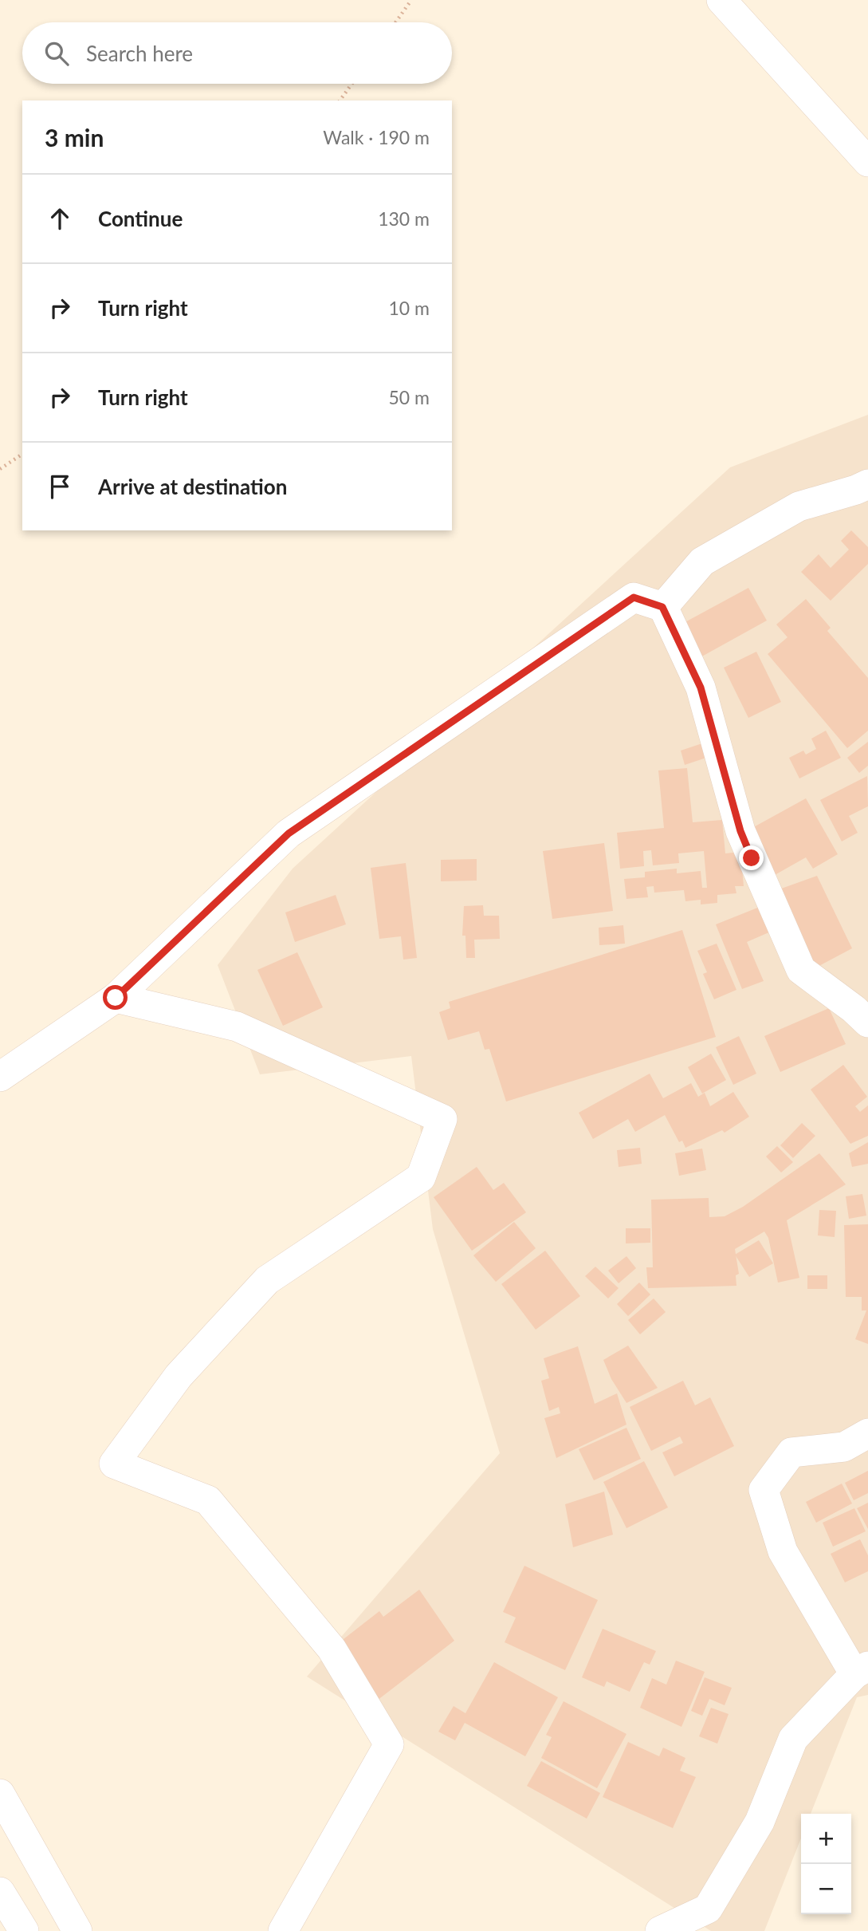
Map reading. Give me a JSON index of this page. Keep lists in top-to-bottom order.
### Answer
{
  "page": {
    "search": "Search here",
    "heading": ["3 min", "Walk · 190 m"],
    "list": [
      ["Continue", "130 m"],
      ["Turn right", "10 m"],
      ["Turn right", "50 m"],
      "Arrive at destination"
    ],
    "map_buttons": ["+", "−"]
  }
}
